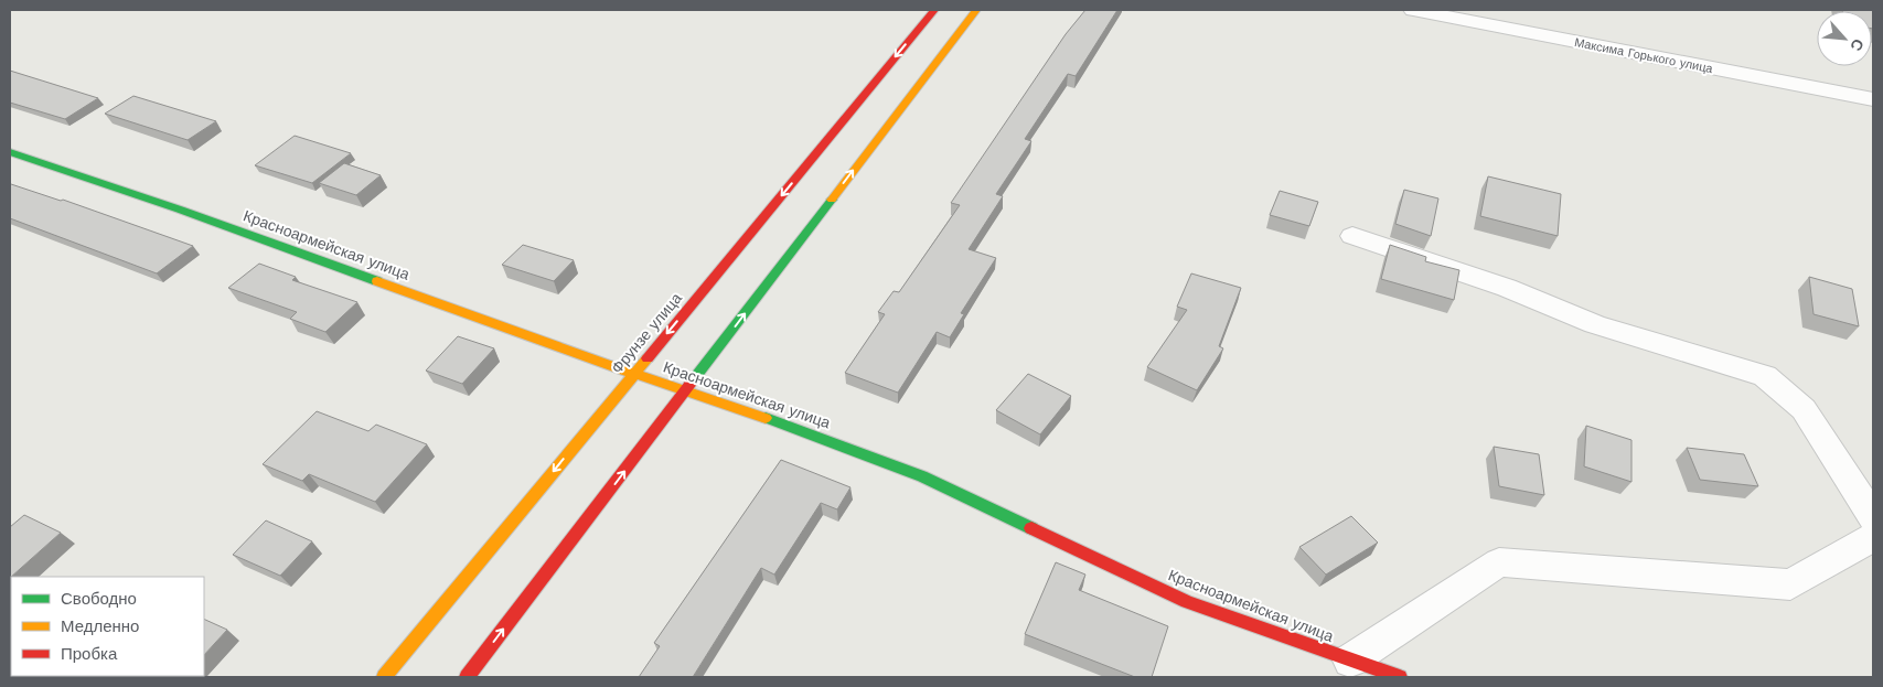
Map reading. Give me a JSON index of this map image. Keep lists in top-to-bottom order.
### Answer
{
  "streets": {
    "main road": ["Красноармейская улица", "Фрунзе улица"],
    "street": ["Максима Горького улица"]
  },
  "crossings": [
    ["Красноармейская улица", "Фрунзе улица"]
  ],
  "legend": ["Свободно", "Медленно", "Пробка"],
  "north": "bottom right"
}
